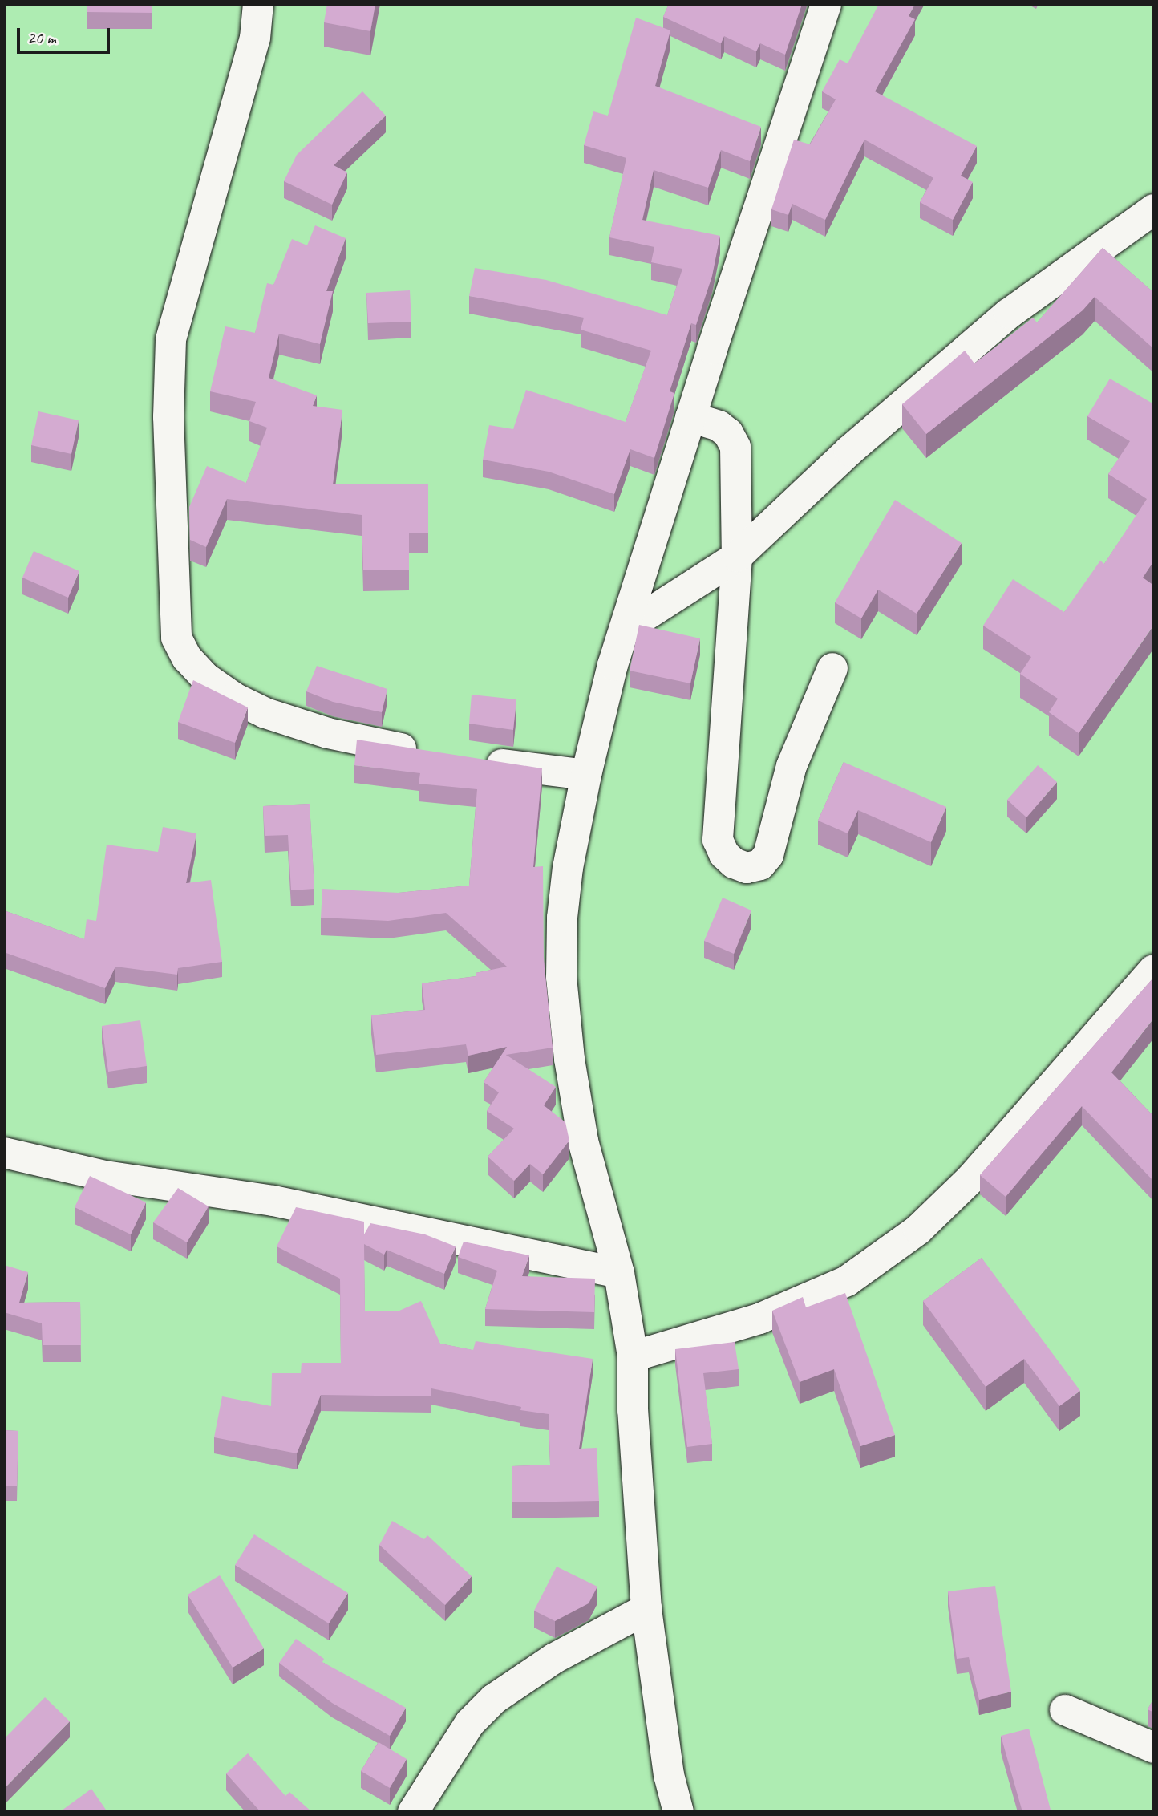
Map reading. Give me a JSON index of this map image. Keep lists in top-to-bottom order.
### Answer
{
  "scale_bar": "20 m"
}
